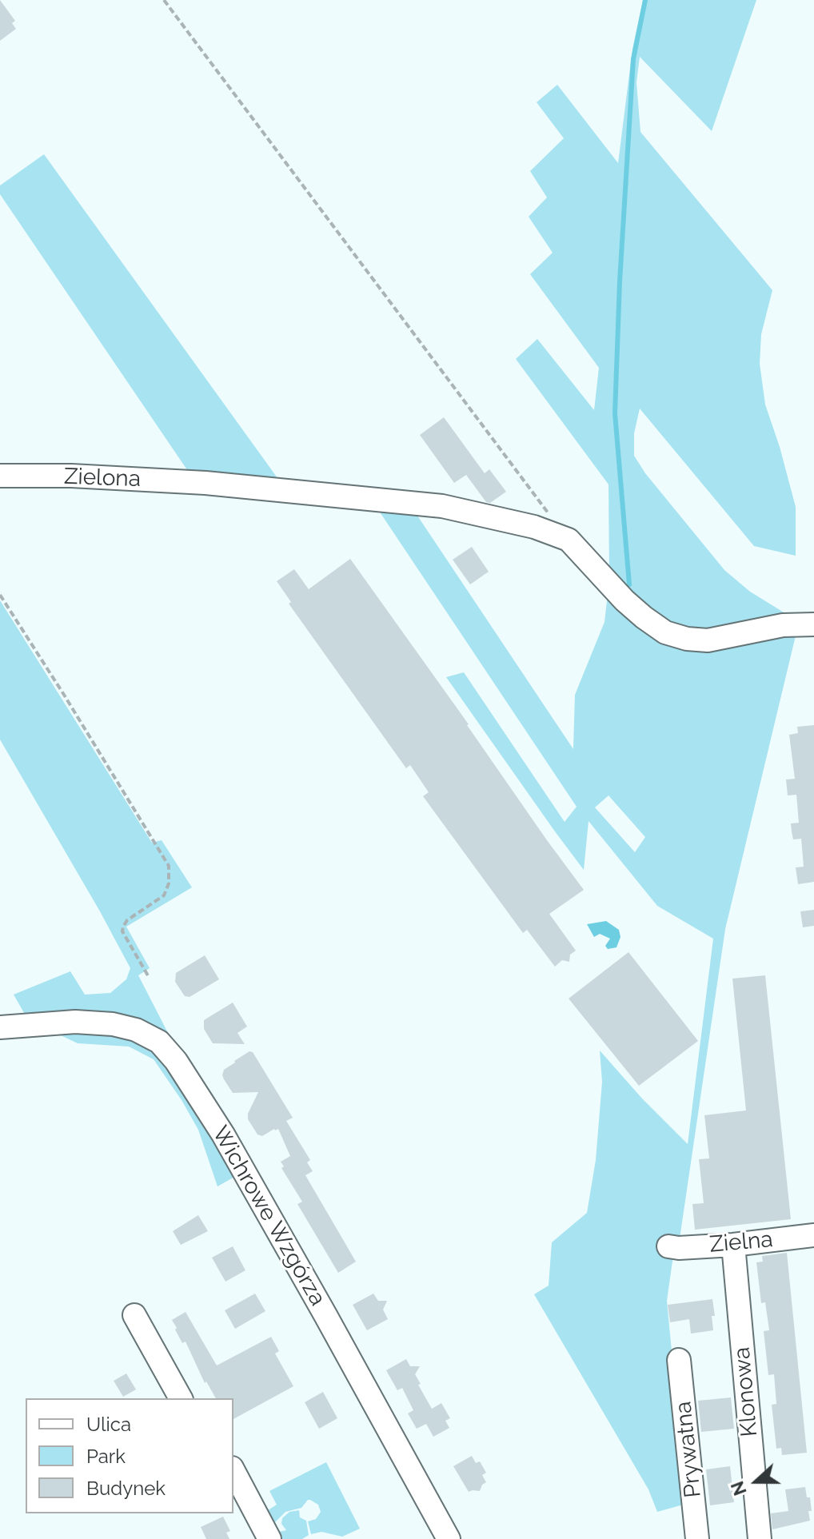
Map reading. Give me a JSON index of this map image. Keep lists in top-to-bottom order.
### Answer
{
  "streets": {
    "street": [
      "Zielona",
      "Wichrowe Wzgórza",
      "Zielna",
      "Klonowa",
      "Prywatna"
    ]
  },
  "crossings": [
    ["Zielna", "Klonowa"]
  ],
  "legend": ["Ulica", "Park", "Budynek"],
  "north": "left"
}
